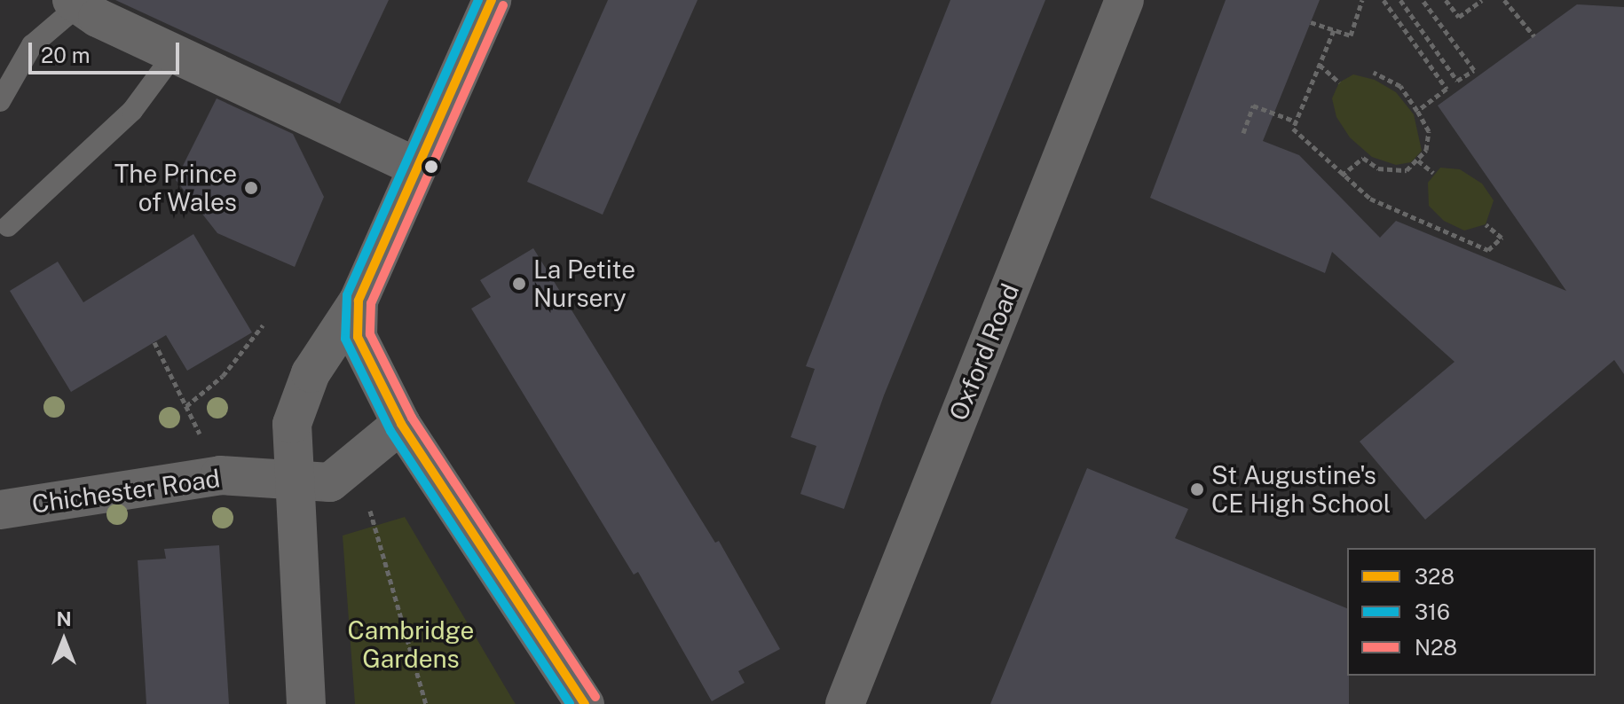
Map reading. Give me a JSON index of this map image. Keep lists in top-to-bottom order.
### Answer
{
  "streets": {
    "street": ["Oxford Road", "Chichester Road"]
  },
  "parks": ["Cambridge Gardens"],
  "places": ["The Prince of Wales", "La Petite Nursery", "St Augustine's CE High School"],
  "lines": ["transit line 328", "transit line 316", "transit line N28"],
  "legend": ["328", "316", "N28"],
  "scale_bar": "20 m",
  "north": "top"
}
